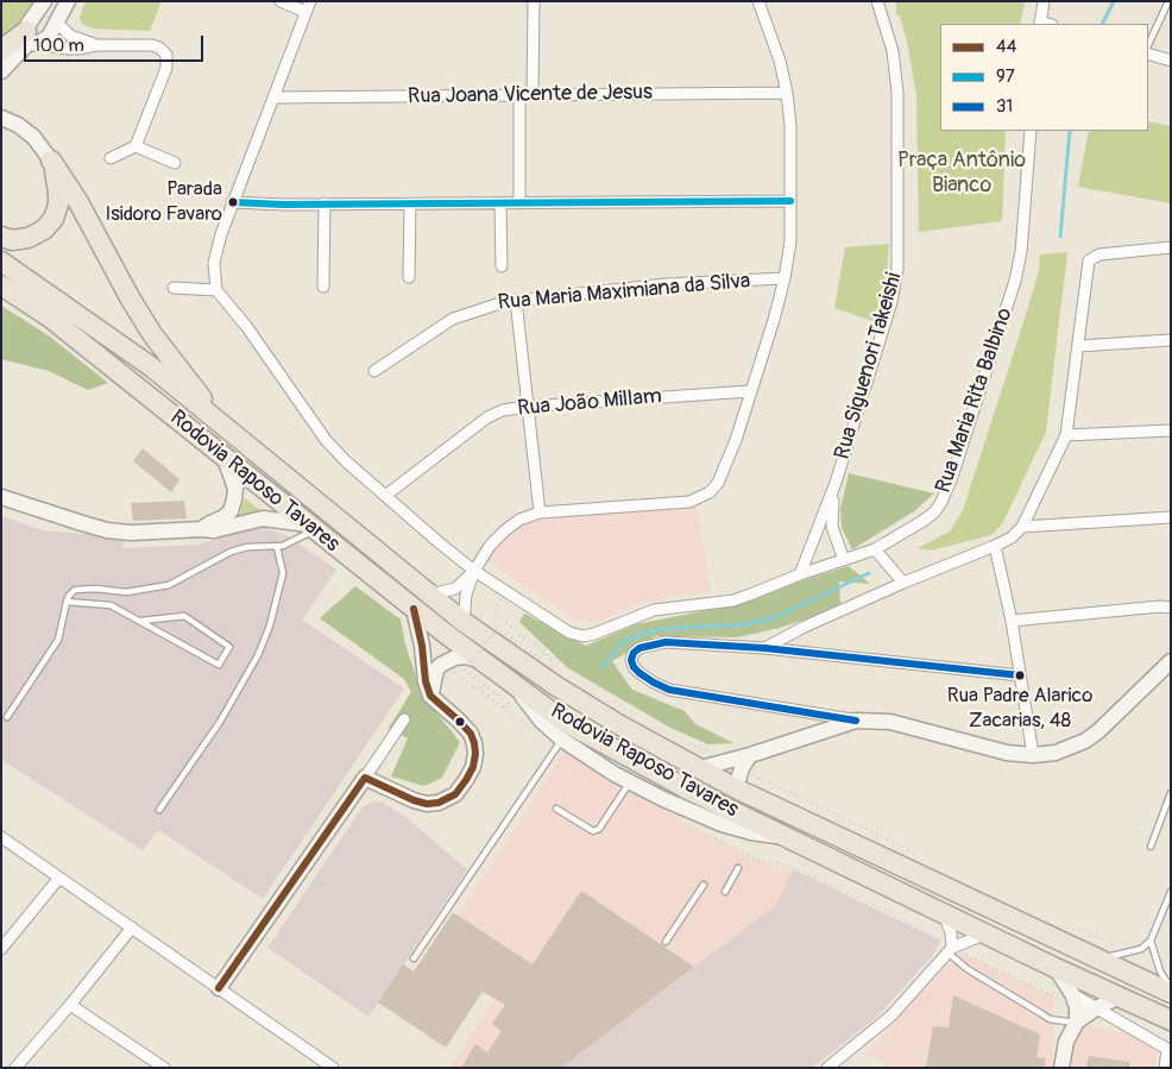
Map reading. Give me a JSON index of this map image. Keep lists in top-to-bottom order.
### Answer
{
  "streets": {
    "highway": ["Rodovia Raposo Tavares"],
    "street": [
      "Rua Joana Vicente de Jesus",
      "Rua Maria Maximiana da Silva",
      "Rua Siguenori Takeishi",
      "Rua Maria Rita Balbino",
      "Rua João Millam"
    ]
  },
  "crossings": [
    ["Rua Siguenori Takeishi", "Rua Maria Rita Balbino"]
  ],
  "parks": ["Praça Antônio Bianco"],
  "places": ["Parada Isidoro Favaro", "Rua Padre Alarico Zacarias, 48"],
  "lines": ["transit line 97", "transit line 44", "transit line 31"],
  "legend": ["44", "97", "31"],
  "scale_bar": "100 m"
}
